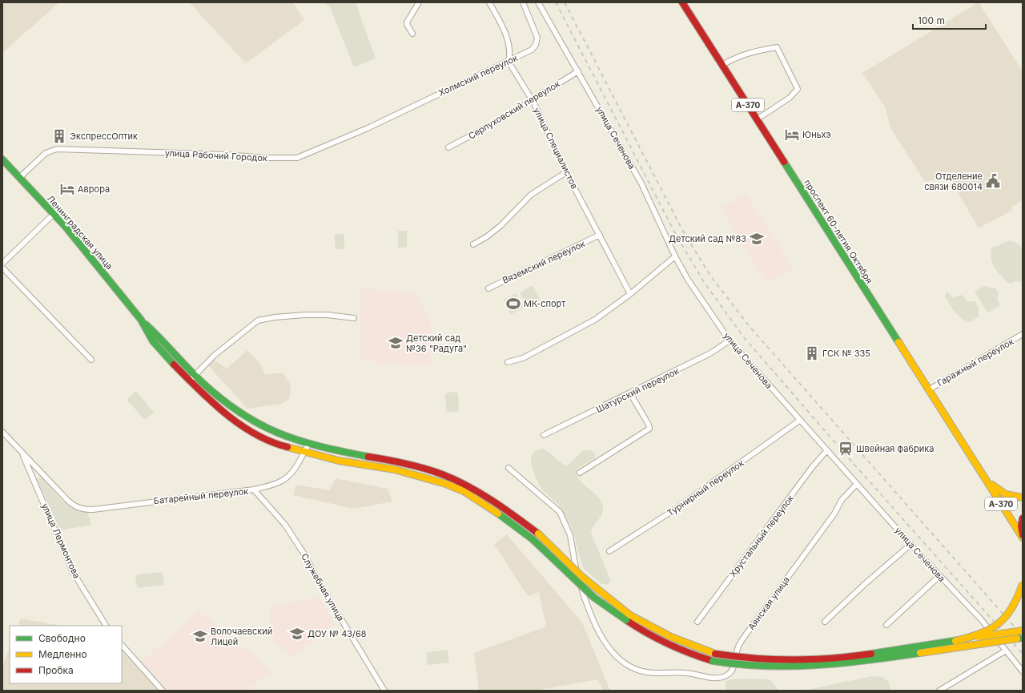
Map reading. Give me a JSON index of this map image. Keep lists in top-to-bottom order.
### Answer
{
  "streets": {
    "main road": ["А-370", "проспект 60-летия Октября", "Ленинградская улица"],
    "street": [
      "Холмский переулок",
      "Серпуховский переулок",
      "улица Сеченова",
      "улица Специалистов",
      "улица Рабочий Городок",
      "Вяземский переулок",
      "Гаражный переулок",
      "Шатурский переулок",
      "Турнирный переулок",
      "Батарейный переулок",
      "Хрустальный переулок",
      "улица Лермонтова",
      "Служебная улица",
      "Аянская улица"
    ]
  },
  "crossings": [
    ["Холмский переулок", "улица Специалистов"],
    ["Холмский переулок", "улица Рабочий Городок"],
    ["А-370", "проспект 60-летия Октября"],
    ["Серпуховский переулок", "улица Сеченова"],
    ["Серпуховский переулок", "улица Специалистов"],
    ["улица Сеченова", "Шатурский переулок"],
    ["улица Сеченова", "Турнирный переулок"],
    ["улица Сеченова", "Хрустальный переулок"],
    ["улица Сеченова", "Аянская улица"],
    ["улица Специалистов", "Вяземский переулок"],
    ["улица Рабочий Городок", "Ленинградская улица"],
    ["проспект 60-летия Октября", "Гаражный переулок"],
    ["Батарейный переулок", "улица Лермонтова"],
    ["Батарейный переулок", "Служебная улица"]
  ],
  "places": {
    "hotel": ["Юньхэ", "Аврора"],
    "building": ["ЭкспрессОптик", "ГСК № 335"],
    "public building": ["Отделение связи 680014"],
    "school or university": [
      "Детский сад №83",
      "Детский сад №36 \"Радуга\"",
      "ДОУ № 43/68",
      "Волочаевский Лицей"
    ],
    "sports": ["МК-спорт"],
    "station": ["Швейная фабрика"]
  },
  "legend": ["Свободно", "Медленно", "Пробка"],
  "scale_bar": "100 m"
}
